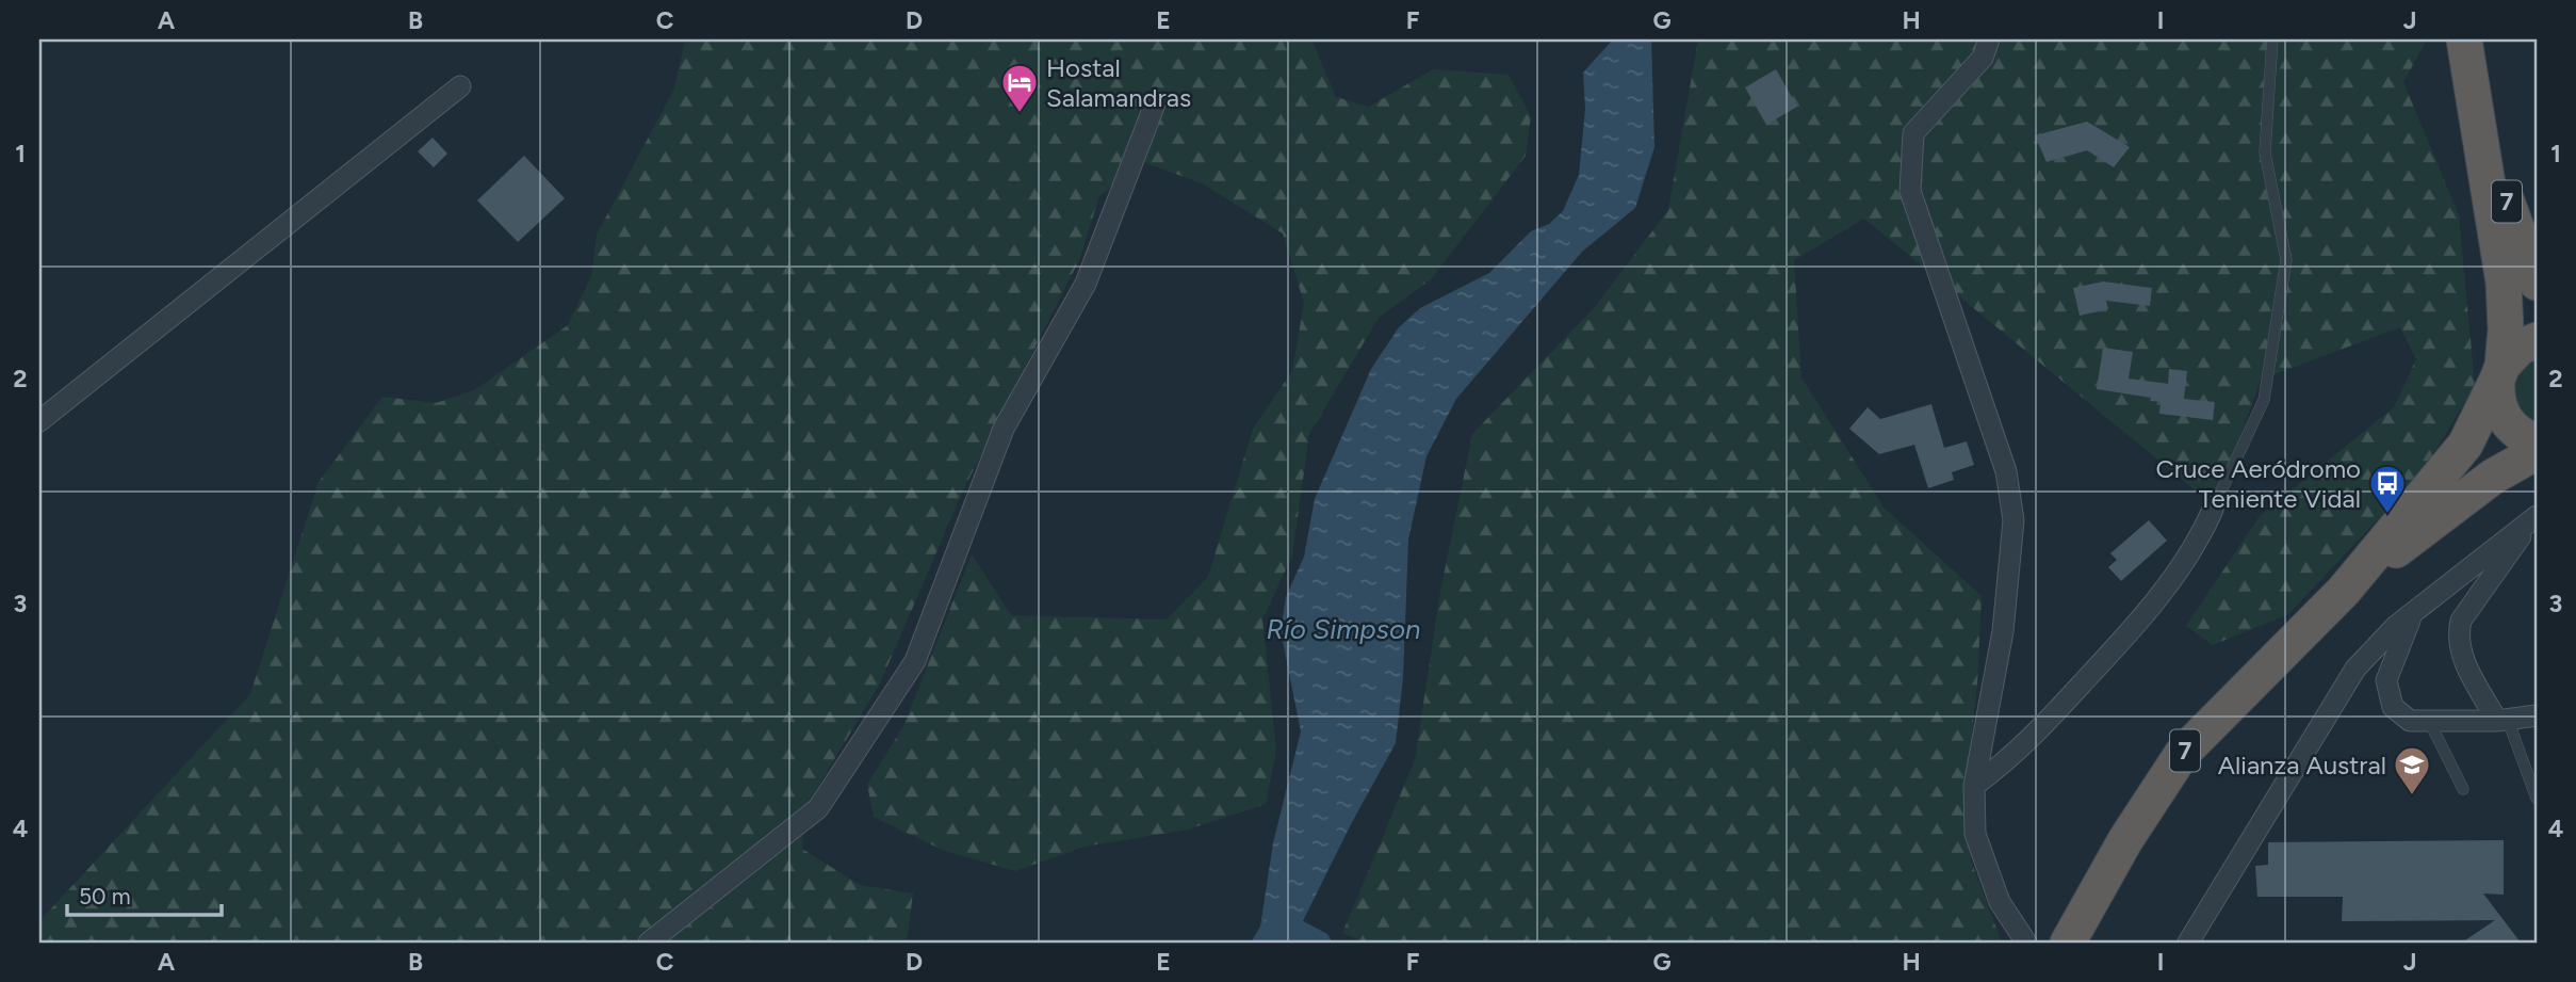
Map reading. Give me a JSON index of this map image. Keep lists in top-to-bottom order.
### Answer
{
  "streets": {
    "highway": ["7"]
  },
  "water": ["Río Simpson"],
  "places": {
    "hotel": ["Hostal Salamandras"],
    "bus stop": ["Cruce Aeródromo Teniente Vidal"],
    "school or university": ["Alianza Austral"]
  },
  "scale_bar": "50 m",
  "grid": {
    "columns": [
      "A",
      "B",
      "C",
      "D",
      "E",
      "F",
      "G",
      "H",
      "I",
      "J"
    ],
    "rows": [
      "1",
      "2",
      "3",
      "4"
    ]
  }
}
